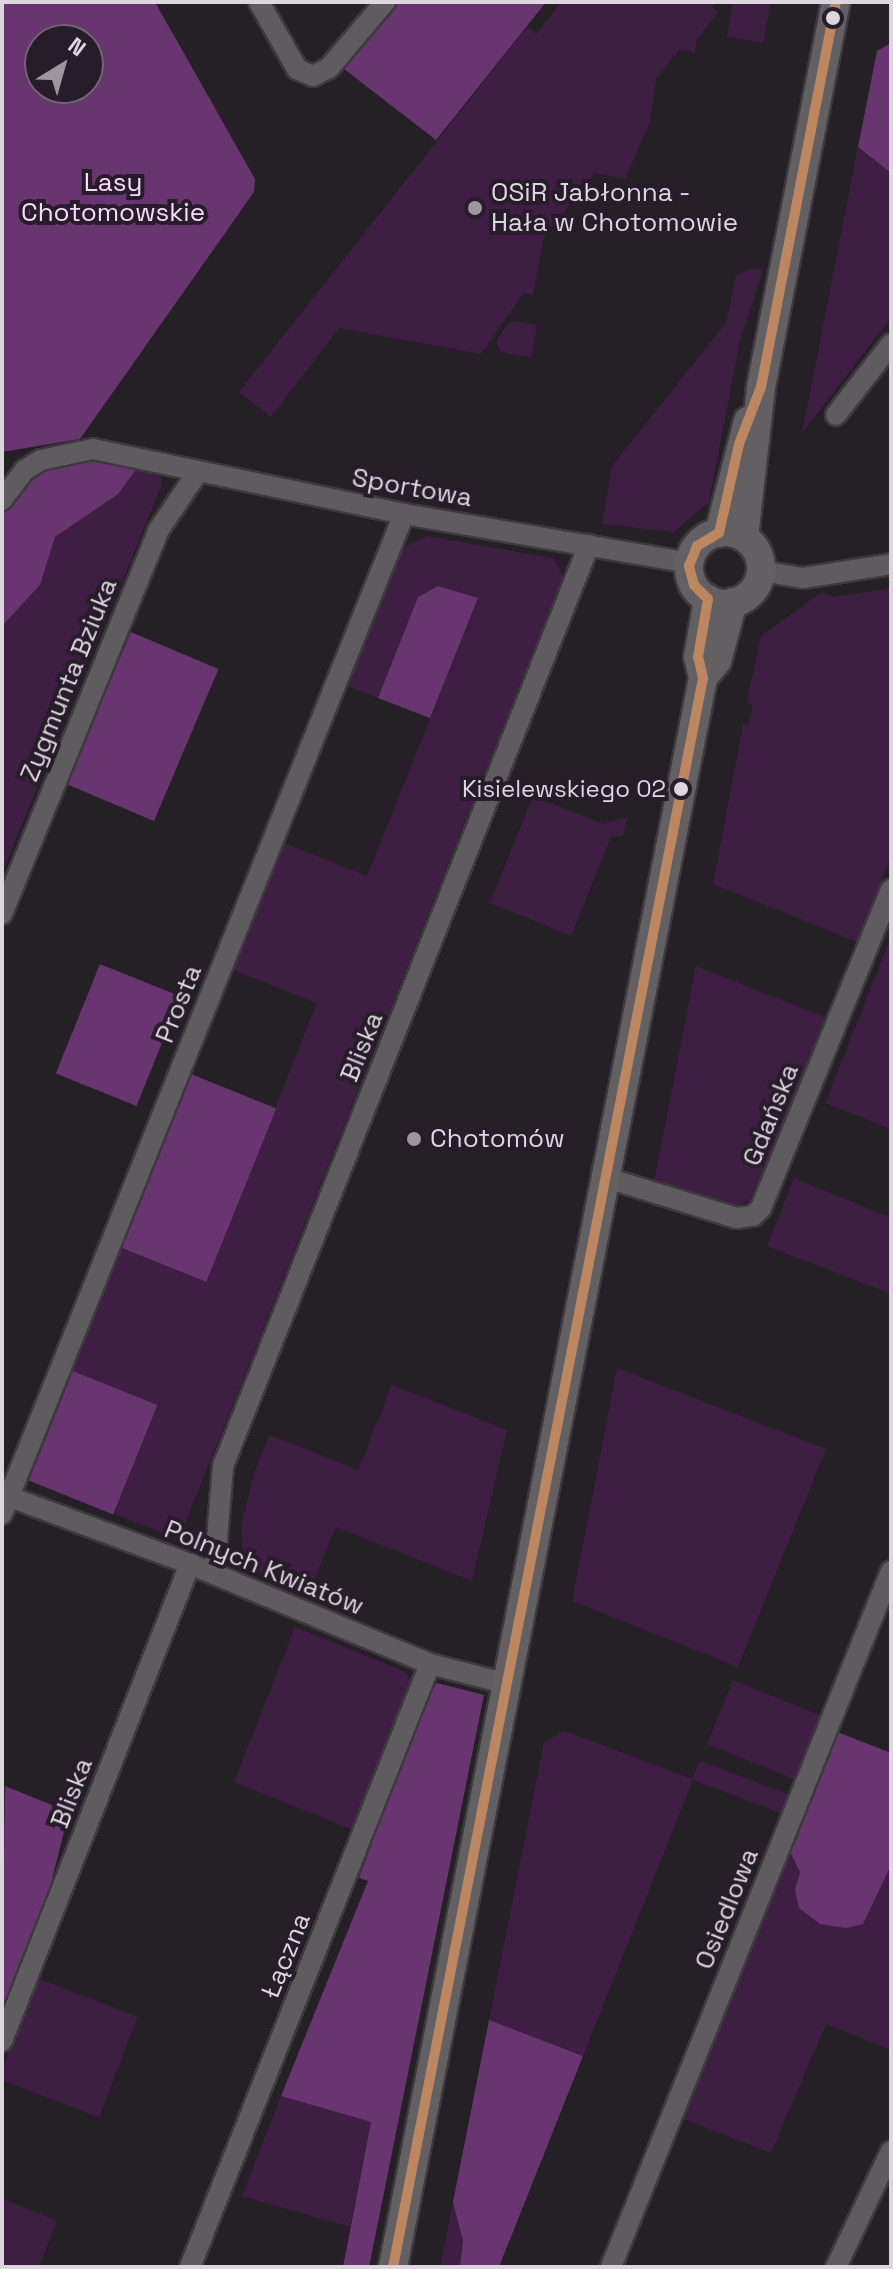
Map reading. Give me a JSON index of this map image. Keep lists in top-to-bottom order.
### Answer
{
  "streets": {
    "street": [
      "Sportowa",
      "Zygmunta Bziuka",
      "Prosta",
      "Bliska",
      "Gdańska",
      "Polnych Kwiatów",
      "Osiedlowa",
      "Łączna"
    ]
  },
  "crossings": [
    ["Sportowa", "Zygmunta Bziuka"],
    ["Sportowa", "Prosta"],
    ["Sportowa", "Bliska"],
    ["Prosta", "Polnych Kwiatów"],
    ["Bliska", "Polnych Kwiatów"],
    ["Polnych Kwiatów", "Łączna"]
  ],
  "parks": ["Lasy Chotomowskie"],
  "places": ["OSiR Jabłonna - Hała w Chotomowie", "Kisielewskiego 02", "Chotomów"],
  "north": "top right"
}
